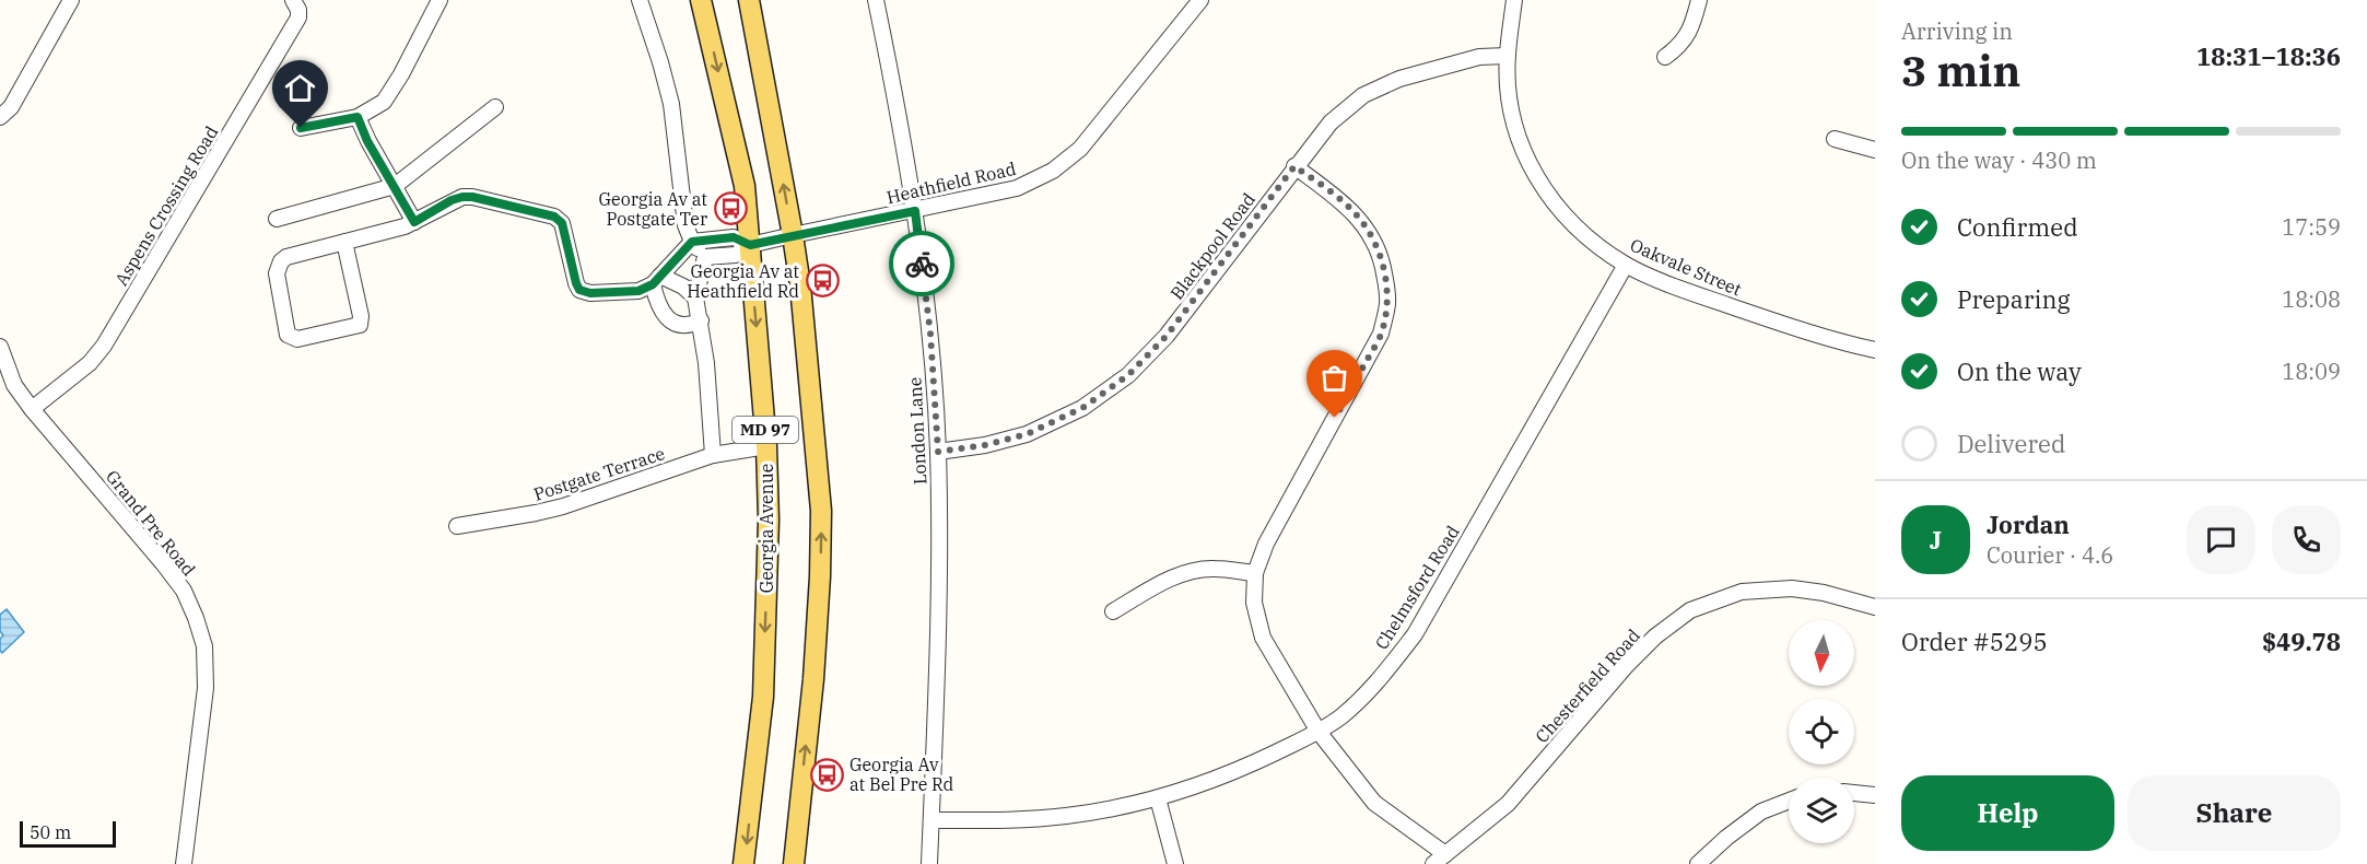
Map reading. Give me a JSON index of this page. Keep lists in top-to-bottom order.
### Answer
{
  "streets": {
    "main road": ["MD 97", "Georgia Avenue"],
    "street": [
      "Heathfield Road",
      "Aspens Crossing Road",
      "Blackpool Road",
      "Oakvale Street",
      "London Lane",
      "Postgate Terrace",
      "Grand Pre Road",
      "Chelmsford Road",
      "Chesterfield Road"
    ]
  },
  "crossings": [
    ["Heathfield Road", "MD 97"],
    ["Heathfield Road", "London Lane"],
    ["Heathfield Road", "Georgia Avenue"],
    ["Aspens Crossing Road", "Grand Pre Road"],
    ["Blackpool Road", "Oakvale Street"],
    ["Blackpool Road", "London Lane"],
    ["Oakvale Street", "Chelmsford Road"],
    ["London Lane", "Chelmsford Road"],
    ["Postgate Terrace", "Georgia Avenue"]
  ],
  "places": {
    "bus stop": ["Georgia Av at Postgate Ter", "Georgia Av at Heathfield Rd", "Georgia Av at Bel Pre Rd"]
  },
  "scale_bar": "50 m",
  "north": "bottom",
  "page": {
    "heading": ["3 min", "Arriving in", "18:31–18:36"],
    "panel": [
      "Jordan",
      "Courier · 4.6",
      "Order #5295",
      "$49.78"
    ],
    "bar": "On the way · 430 m",
    "list": [
      ["Confirmed", "17:59"],
      ["Preparing", "18:08"],
      ["On the way", "18:09"],
      "Delivered"
    ],
    "round": "J",
    "buttons": ["Help", "Share"],
    "scale": "50 m"
  }
}
